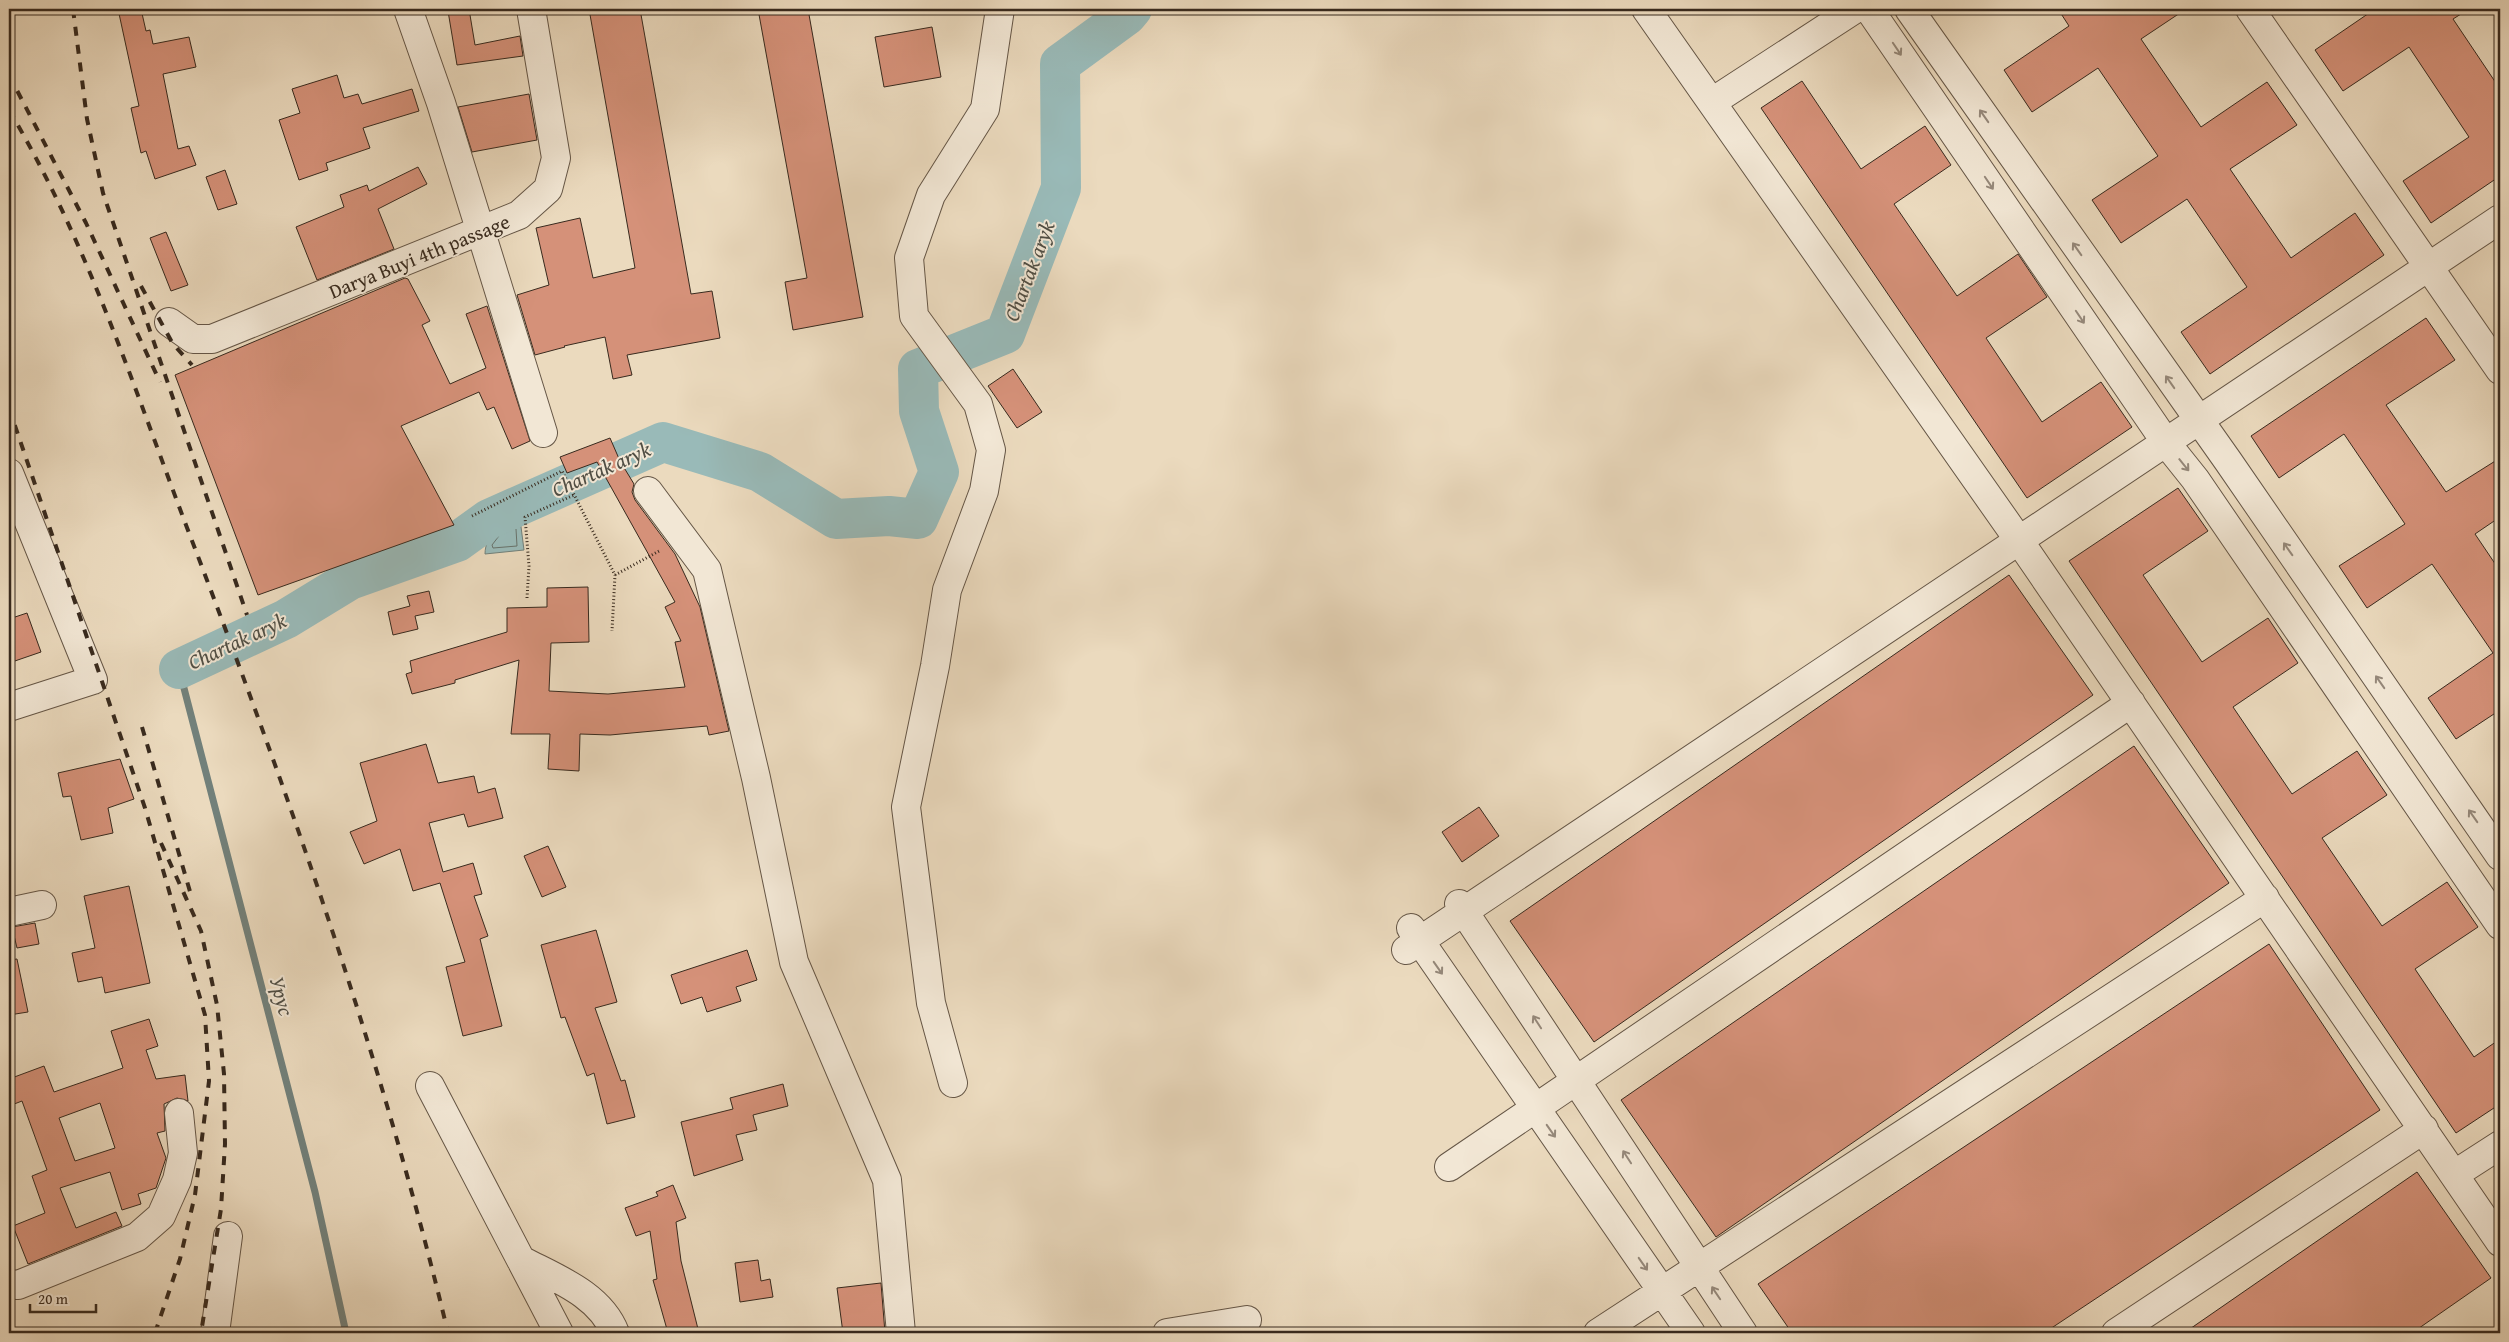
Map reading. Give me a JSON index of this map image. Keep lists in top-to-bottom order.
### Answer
{
  "streets": {
    "street": ["Darya Buyi 4th passage"]
  },
  "water": ["Chartak aryk", "Урус"],
  "scale_bar": "20 m"
}
